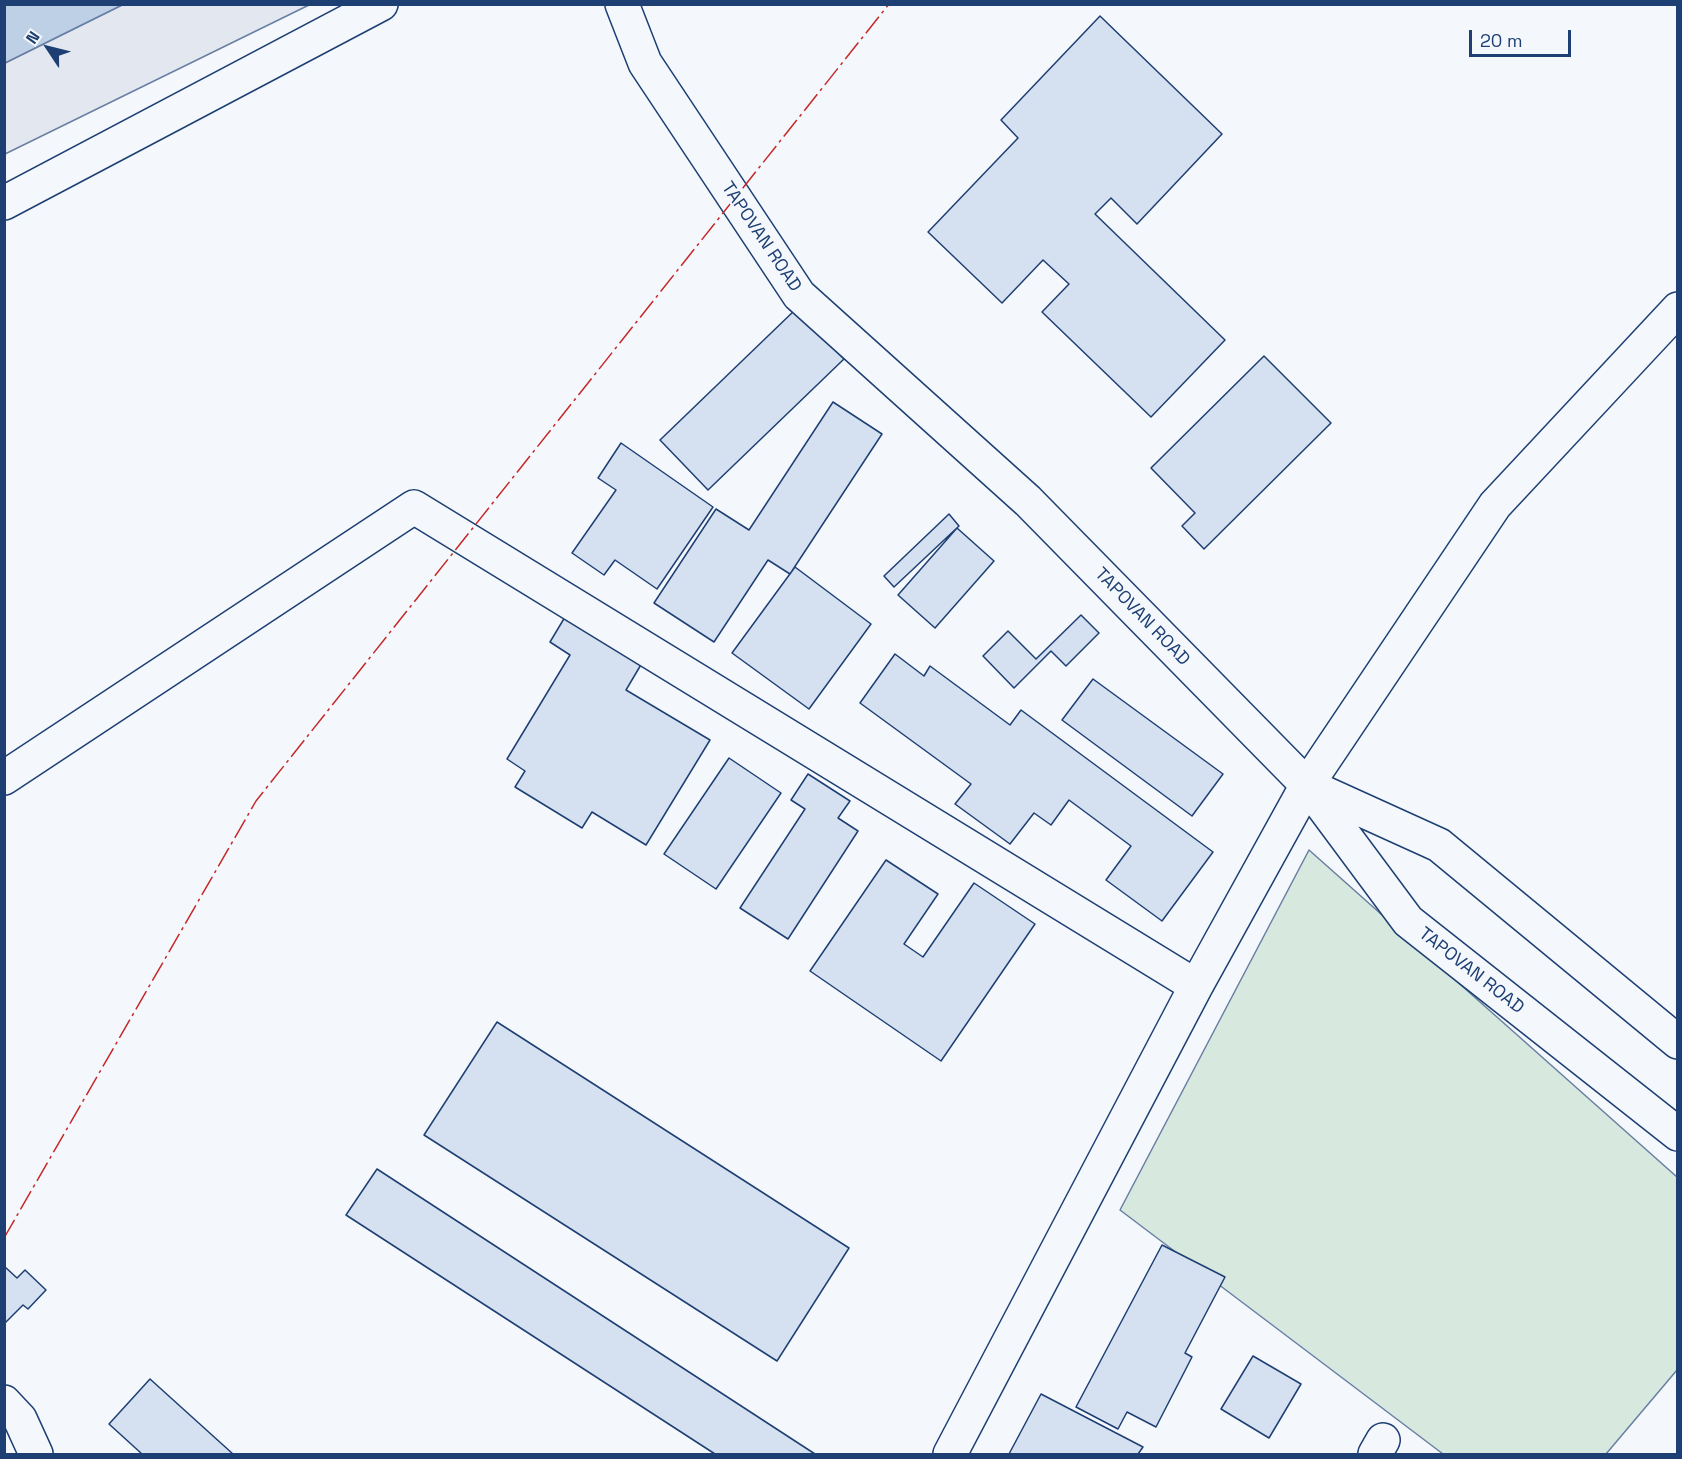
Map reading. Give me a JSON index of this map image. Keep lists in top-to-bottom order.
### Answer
{
  "streets": {
    "street": ["TAPOVAN ROAD"]
  },
  "scale_bar": "20 m",
  "north": "top left"
}
